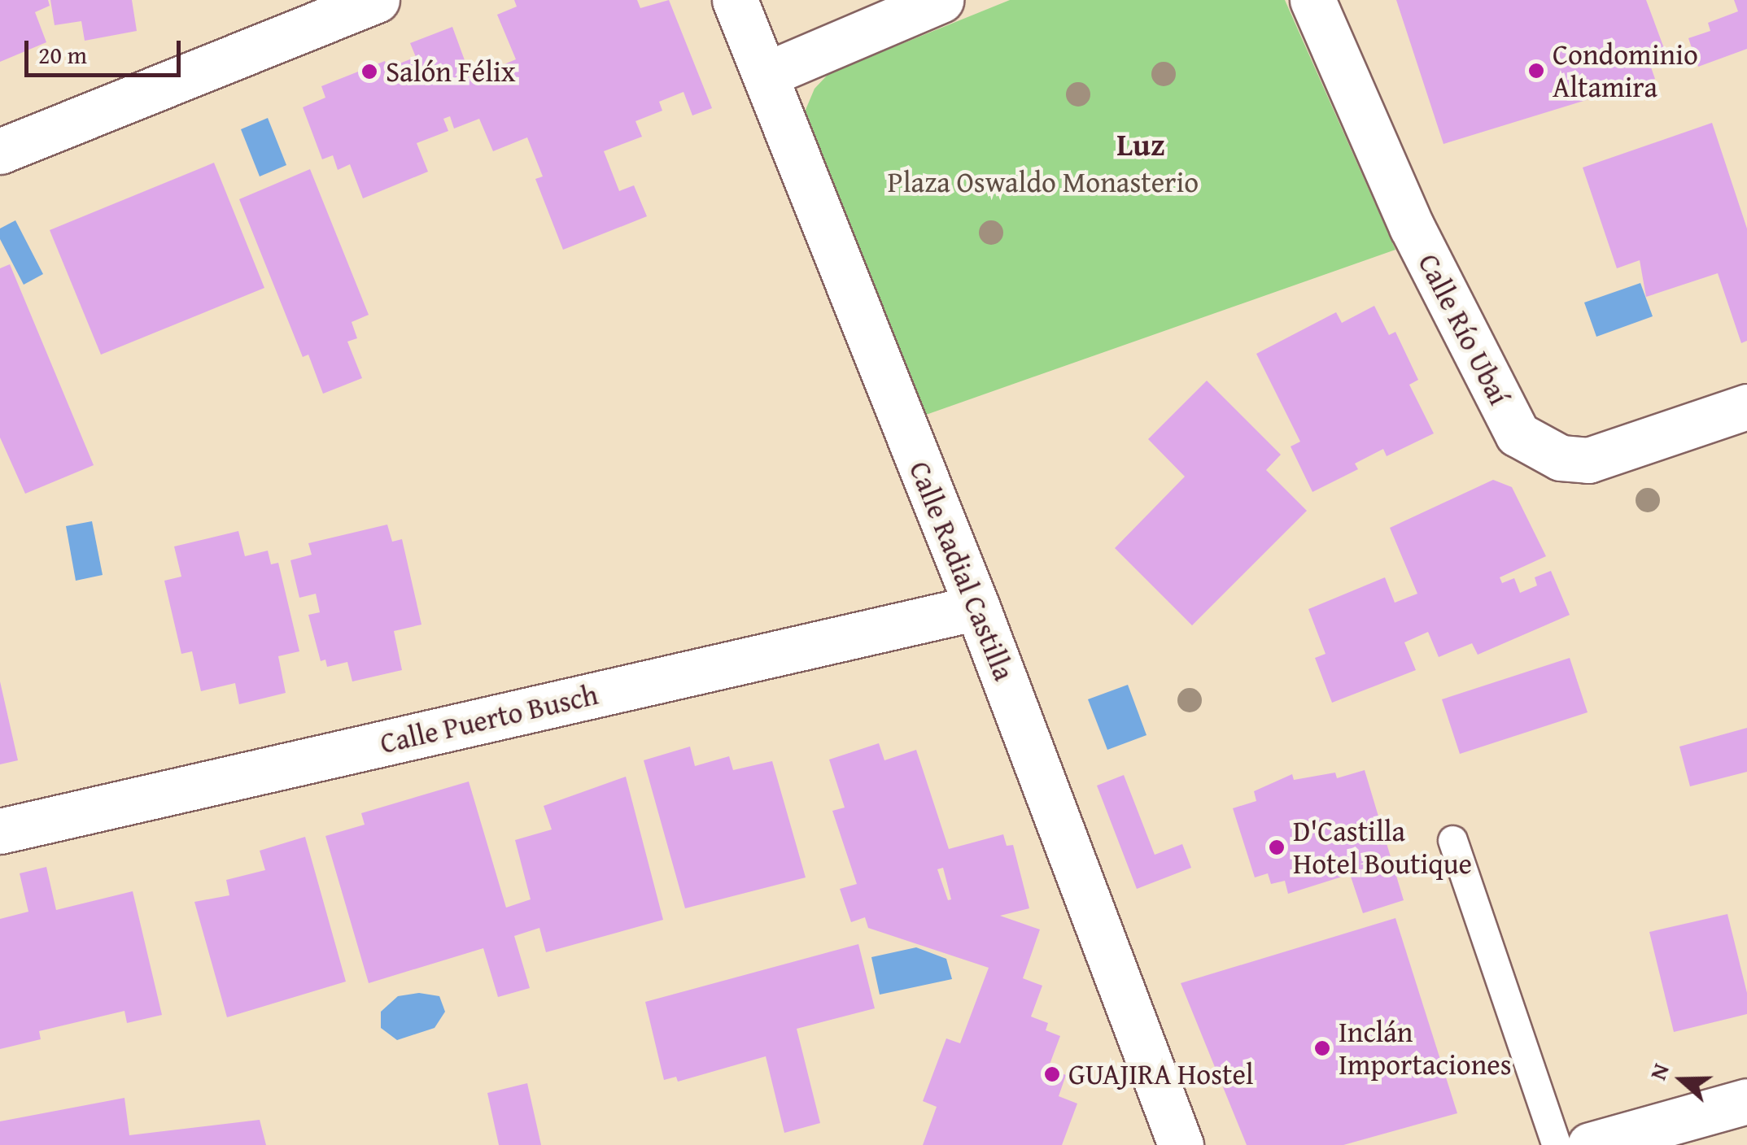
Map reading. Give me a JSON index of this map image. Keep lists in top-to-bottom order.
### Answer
{
  "streets": {
    "main road": ["Calle Río Ubaí", "Calle Radial Castilla", "Calle Puerto Busch"]
  },
  "crossings": [
    ["Calle Radial Castilla", "Calle Puerto Busch"]
  ],
  "districts": ["Luz"],
  "parks": ["Plaza Oswaldo Monasterio"],
  "places": [
    "Condominio Altamira",
    "Salón Félix",
    "D'Castilla Hotel Boutique",
    "Inclán Importaciones",
    "GUAJIRA Hostel"
  ],
  "scale_bar": "20 m",
  "north": "left"
}
